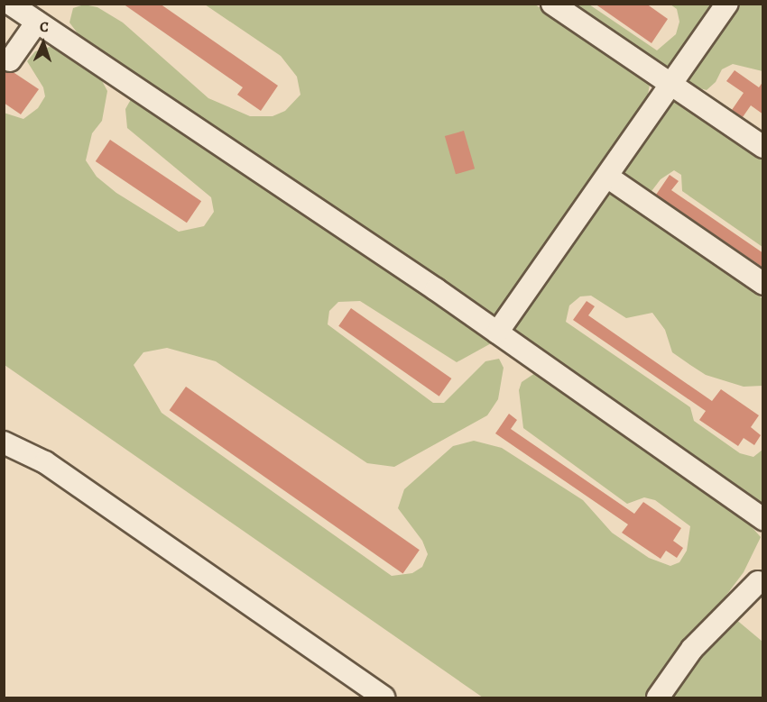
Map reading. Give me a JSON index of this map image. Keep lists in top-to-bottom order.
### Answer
{
  "north": "top"
}
